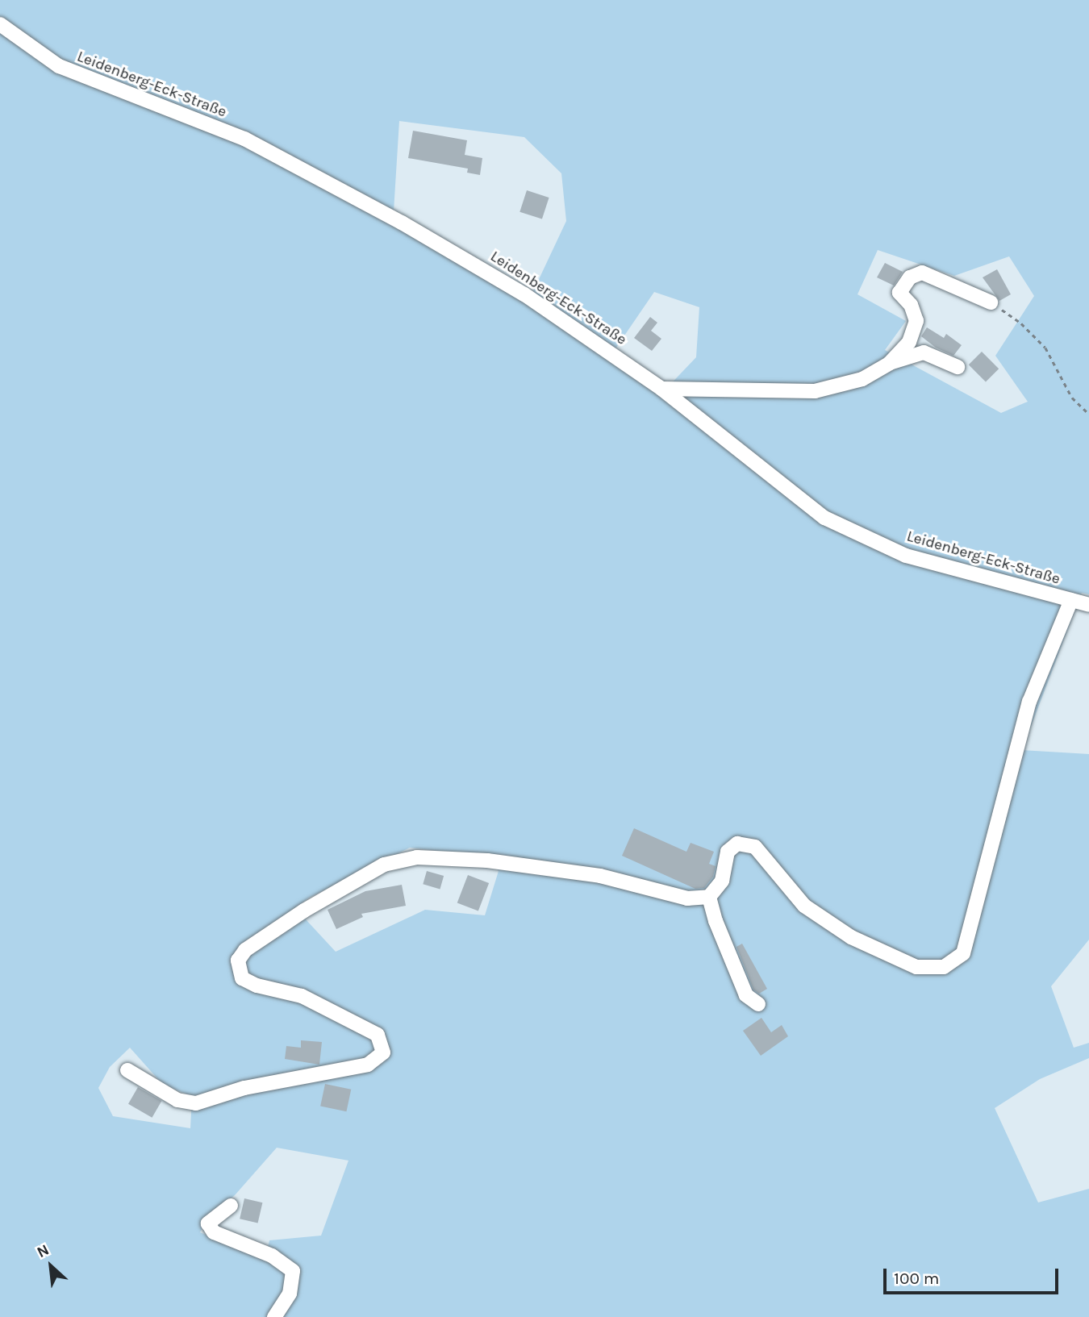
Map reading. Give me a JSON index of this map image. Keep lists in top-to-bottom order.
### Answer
{
  "streets": {
    "street": ["Leidenberg-Eck-Straße"]
  },
  "scale_bar": "100 m",
  "north": "top left"
}
